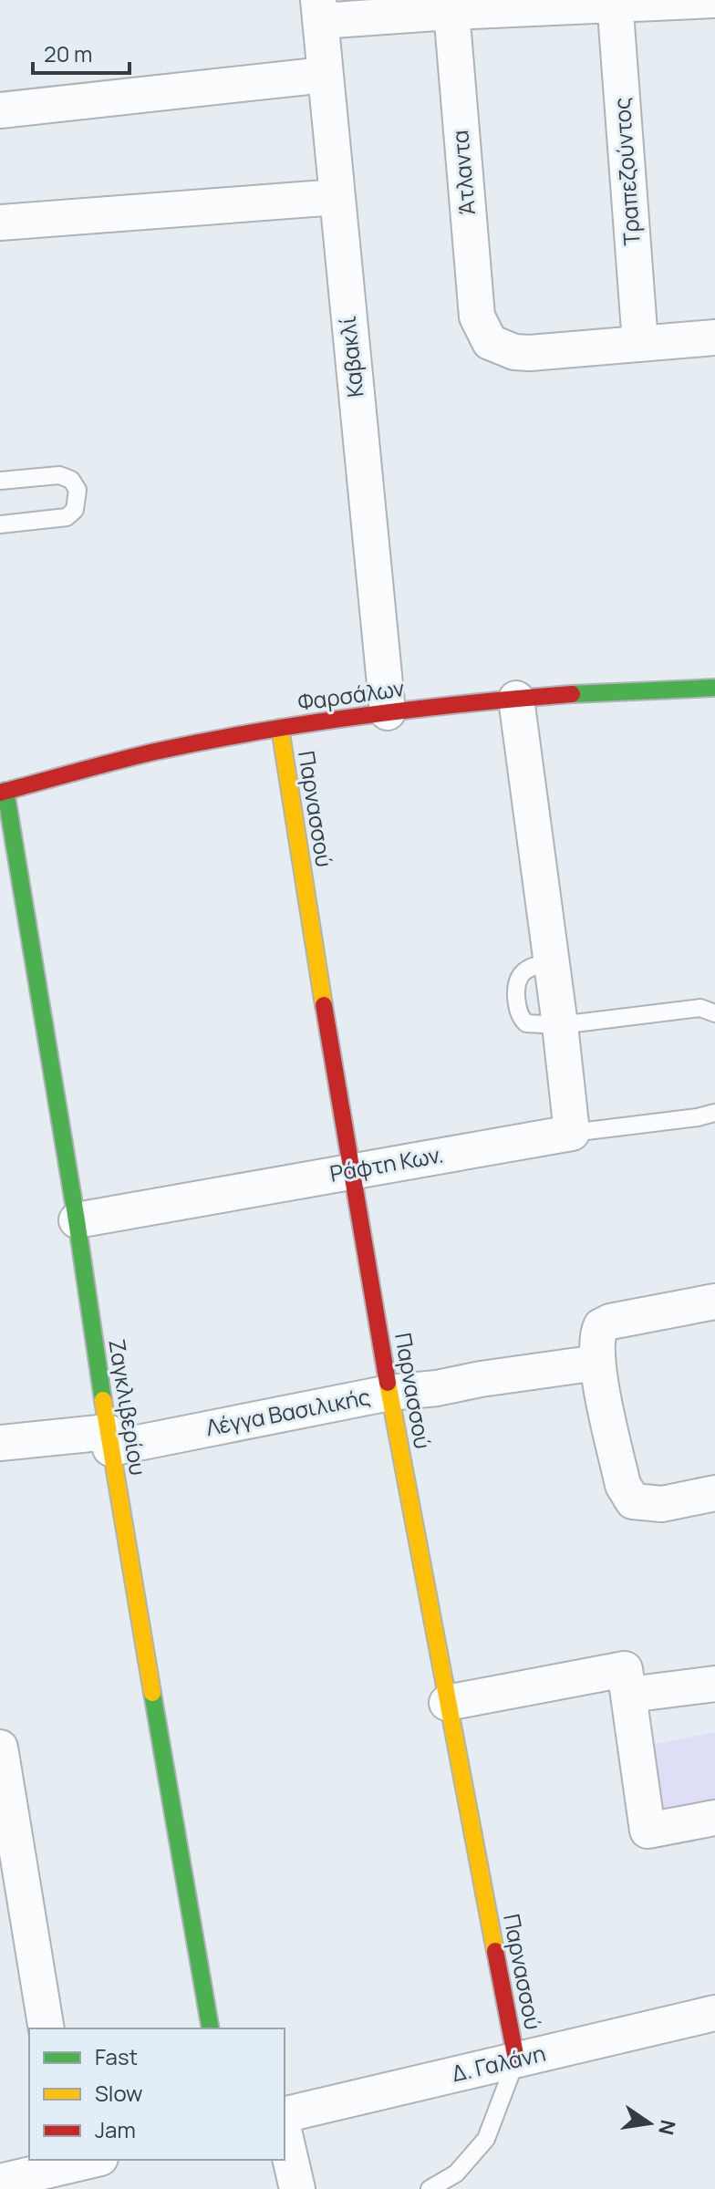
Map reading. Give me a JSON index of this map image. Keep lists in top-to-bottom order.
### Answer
{
  "streets": {
    "street": [
      "Τραπεζούντος",
      "Άτλαντα",
      "Καβακλί",
      "Φαρσάλων",
      "Παρνασσού",
      "Ράφτη Κων.",
      "Ζαγκλιβερίου",
      "Λέγγα Βασιλικής",
      "Δ. Γαλάνη"
    ]
  },
  "crossings": [
    ["Τραπεζούντος", "Άτλαντα"],
    ["Καβακλί", "Φαρσάλων"],
    ["Φαρσάλων", "Παρνασσού"],
    ["Φαρσάλων", "Ζαγκλιβερίου"],
    ["Παρνασσού", "Ράφτη Κων."],
    ["Παρνασσού", "Λέγγα Βασιλικής"],
    ["Παρνασσού", "Δ. Γαλάνη"],
    ["Ράφτη Κων.", "Ζαγκλιβερίου"],
    ["Ζαγκλιβερίου", "Λέγγα Βασιλικής"]
  ],
  "legend": ["Fast", "Slow", "Jam"],
  "scale_bar": "20 m",
  "north": "right"
}
